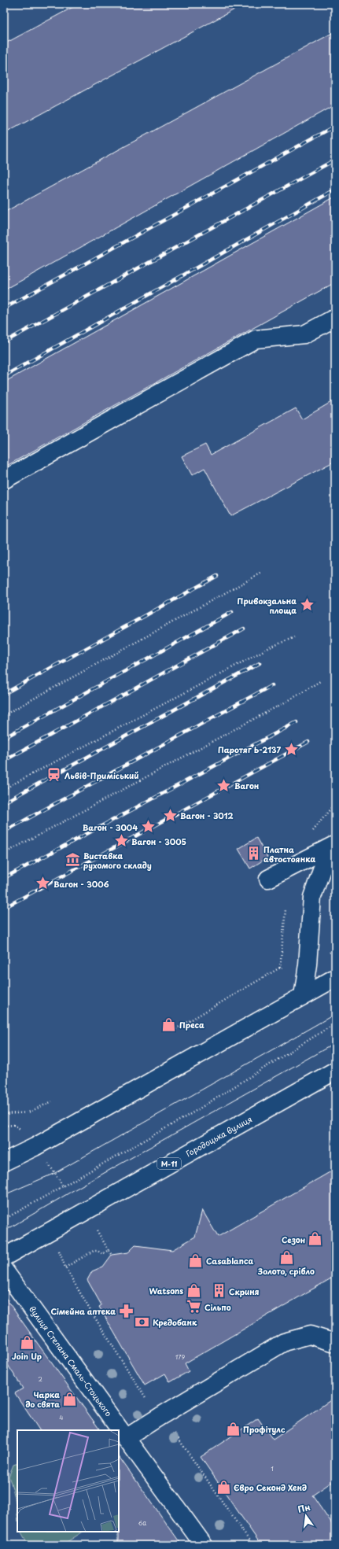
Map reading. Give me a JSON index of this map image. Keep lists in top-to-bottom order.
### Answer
{
  "streets": {
    "main road": ["Городоцька вулиця", "М-11", "вулиця Степана Смаль-Стоцького"]
  },
  "places": {
    "place": [
      "Привокзальна площа",
      "Паротяг Ь-2137",
      "Вагон",
      "Вагон - 3012",
      "Вагон - 3004",
      "Вагон - 3005",
      "Вагон - 3006"
    ],
    "station": ["Львів-Приміський"],
    "building": ["Платна автостоянка", "Скриня"],
    "museum": ["Виставка рухомого складу"],
    "shop": [
      "Преса",
      "Сезон",
      "Золото, срібло",
      "Casablanca",
      "Watsons",
      "Join Up",
      "Чарка до свята",
      "Профітулс",
      "Євро Секонд Хенд"
    ],
    "supermarket": ["Сільпо"],
    "pharmacy": ["Сімейна аптека"],
    "bank": ["Кредобанк"]
  },
  "house_numbers": [
    "179",
    "2",
    "4",
    "1",
    "6а"
  ],
  "north": "top"
}
